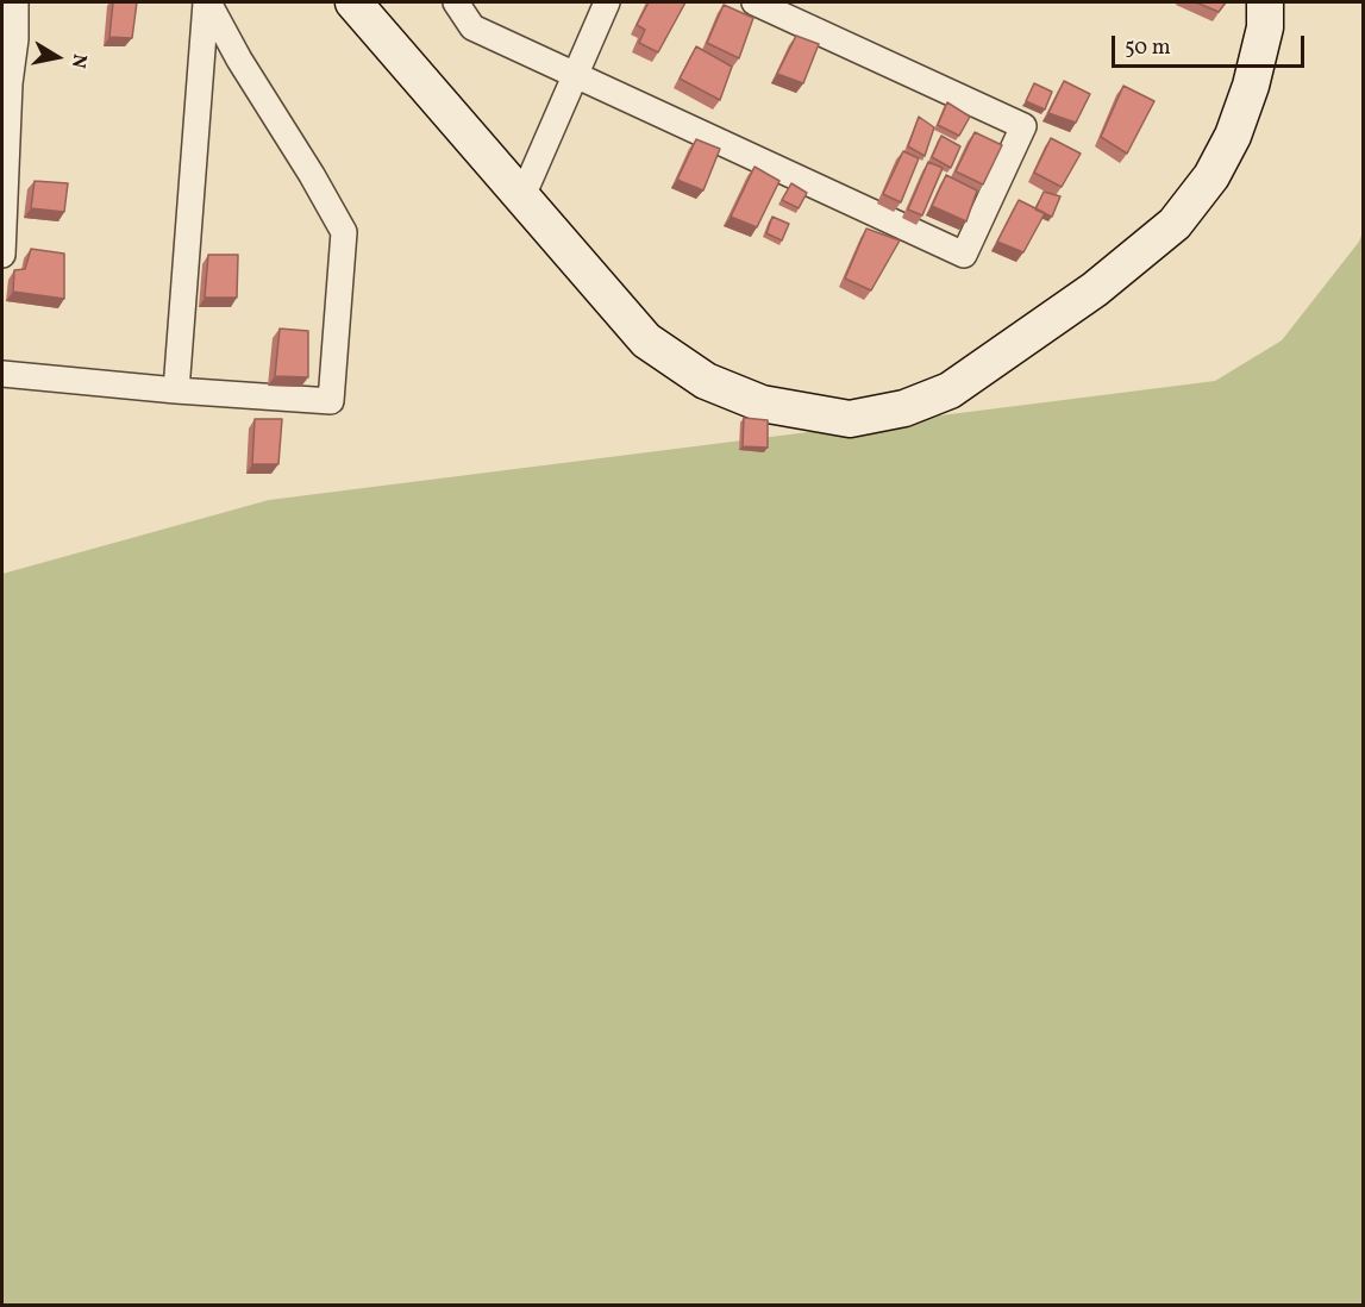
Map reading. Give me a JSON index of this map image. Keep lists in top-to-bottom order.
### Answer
{
  "scale_bar": "50 m",
  "north": "right"
}
